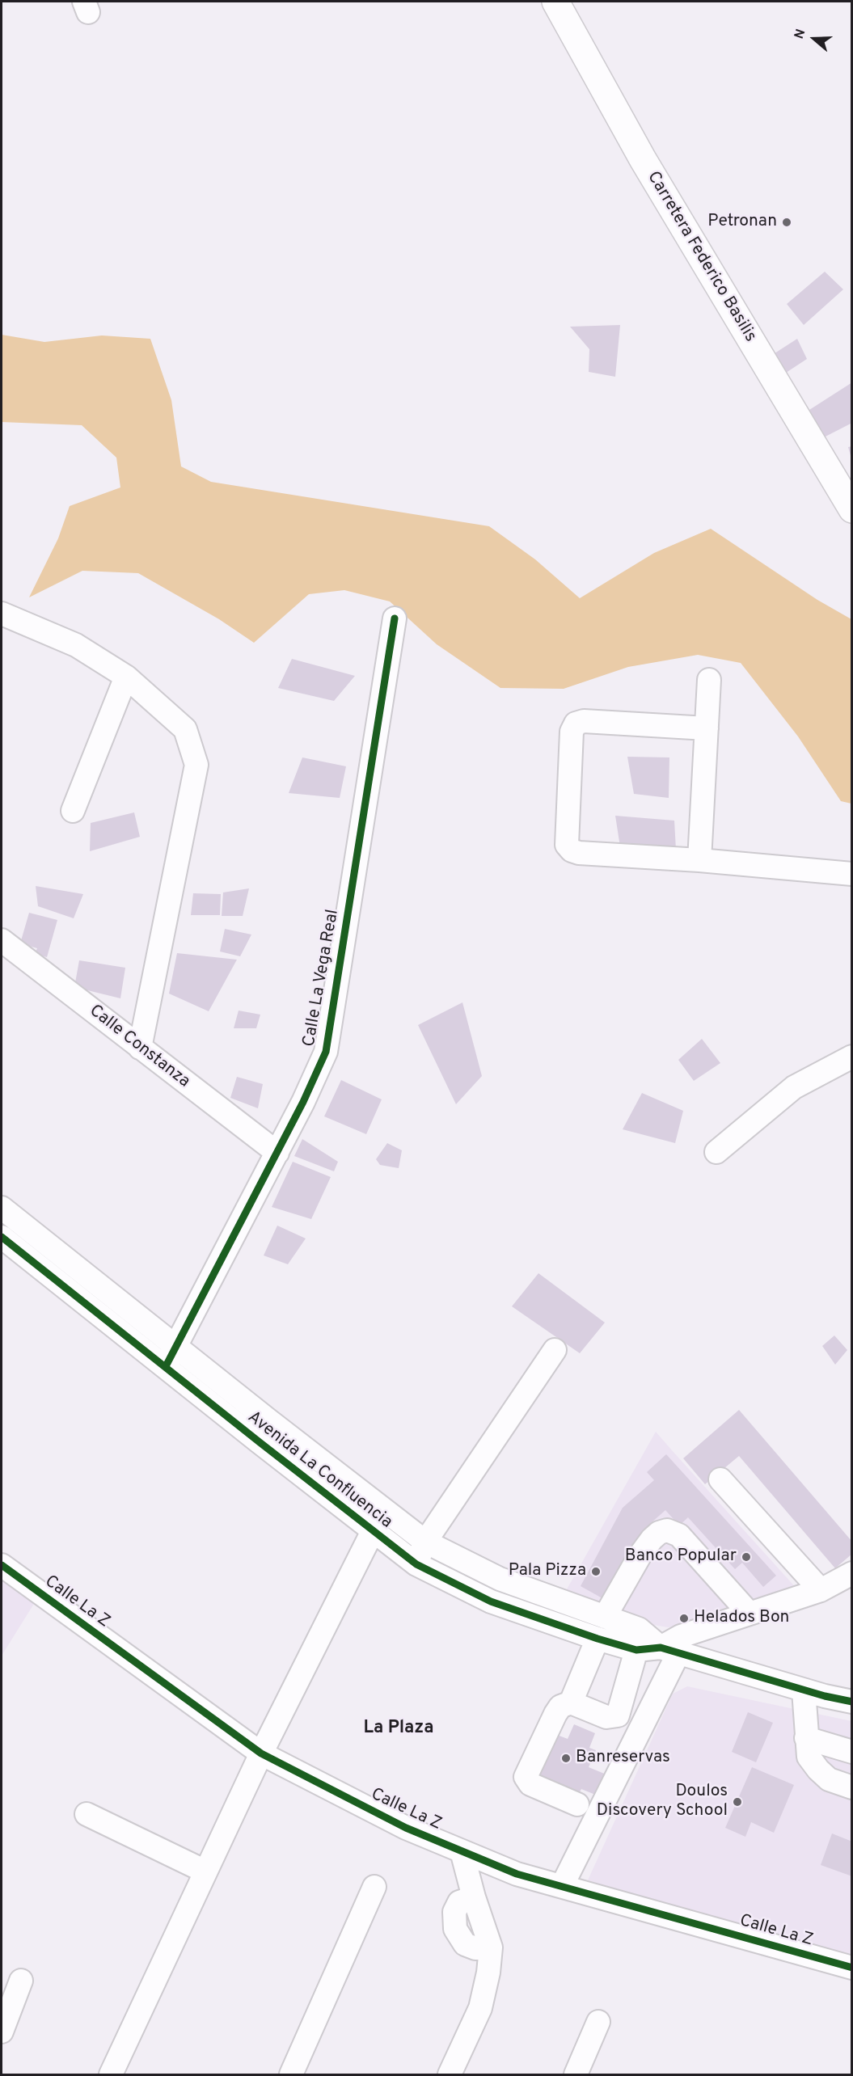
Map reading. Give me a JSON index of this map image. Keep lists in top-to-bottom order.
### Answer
{
  "streets": {
    "main road": ["Carretera Federico Basilis"],
    "street": [
      "Calle La Vega Real",
      "Calle Constanza",
      "Avenida La Confluencia",
      "Calle La Z"
    ]
  },
  "crossings": [
    ["Calle La Vega Real", "Calle Constanza"],
    ["Calle La Vega Real", "Avenida La Confluencia"]
  ],
  "districts": ["La Plaza"],
  "places": [
    "Petronan",
    "Banco Popular",
    "Pala Pizza",
    "Helados Bon",
    "Banreservas",
    "Doulos Discovery School"
  ],
  "north": "left"
}
